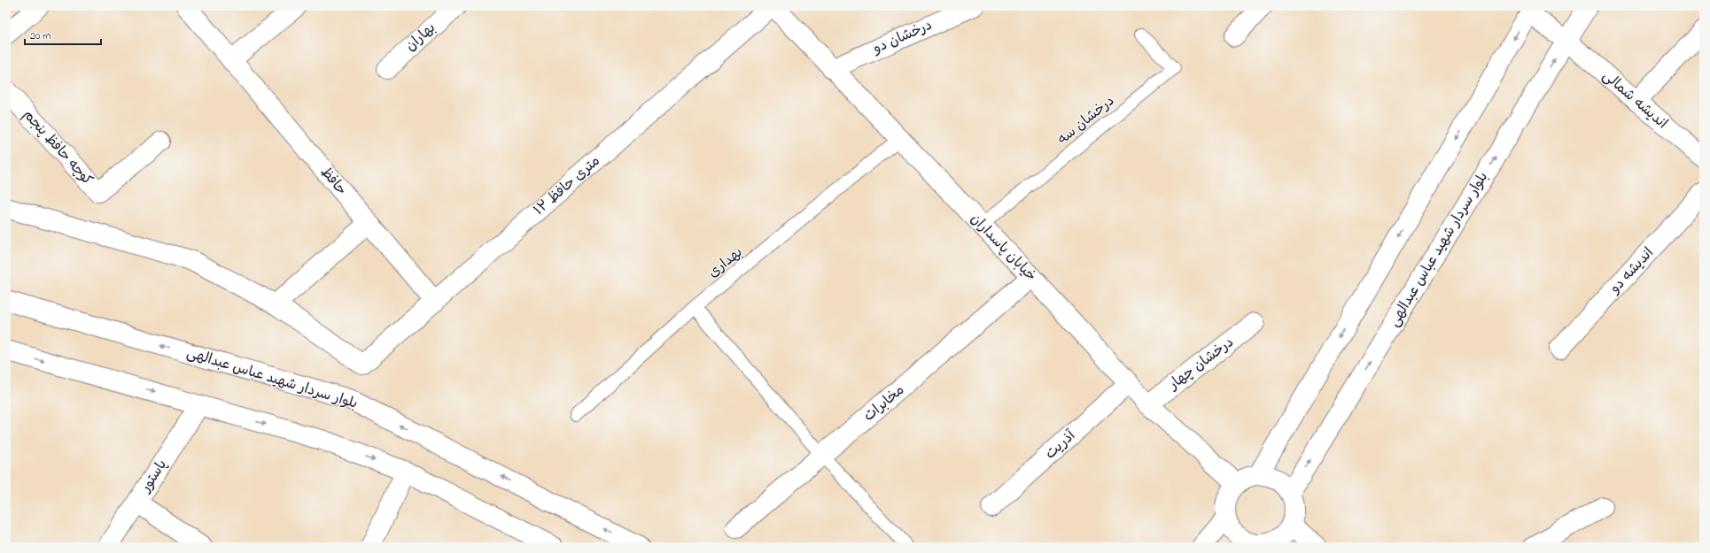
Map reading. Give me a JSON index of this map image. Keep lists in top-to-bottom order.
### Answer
{
  "streets": {
    "street": [
      "بهاران",
      "درخشان دو",
      "اندیشه شمالی",
      "کوچه حافظ پنجم",
      "حافظ",
      "۱۲ متری حافظ",
      "خیابان پاسداران",
      "بلوار سردار شهید عباس عبدالهی",
      "اندیشه دو",
      "درخشان چهار",
      "مخابرات",
      "آذریت",
      "پاستور"
    ],
    "lane": ["درخشان سه", "بهداری"]
  },
  "crossings": [
    ["درخشان دو", "خیابان پاسداران"],
    ["اندیشه شمالی", "بلوار سردار شهید عباس عبدالهی"],
    ["درخشان سه", "خیابان پاسداران"],
    ["حافظ", "۱۲ متری حافظ"],
    ["۱۲ متری حافظ", "خیابان پاسداران"],
    ["خیابان پاسداران", "بلوار سردار شهید عباس عبدالهی"],
    ["خیابان پاسداران", "بهداری"],
    ["خیابان پاسداران", "درخشان چهار"],
    ["خیابان پاسداران", "مخابرات"],
    ["خیابان پاسداران", "آذریت"]
  ],
  "scale_bar": "20 m"
}
